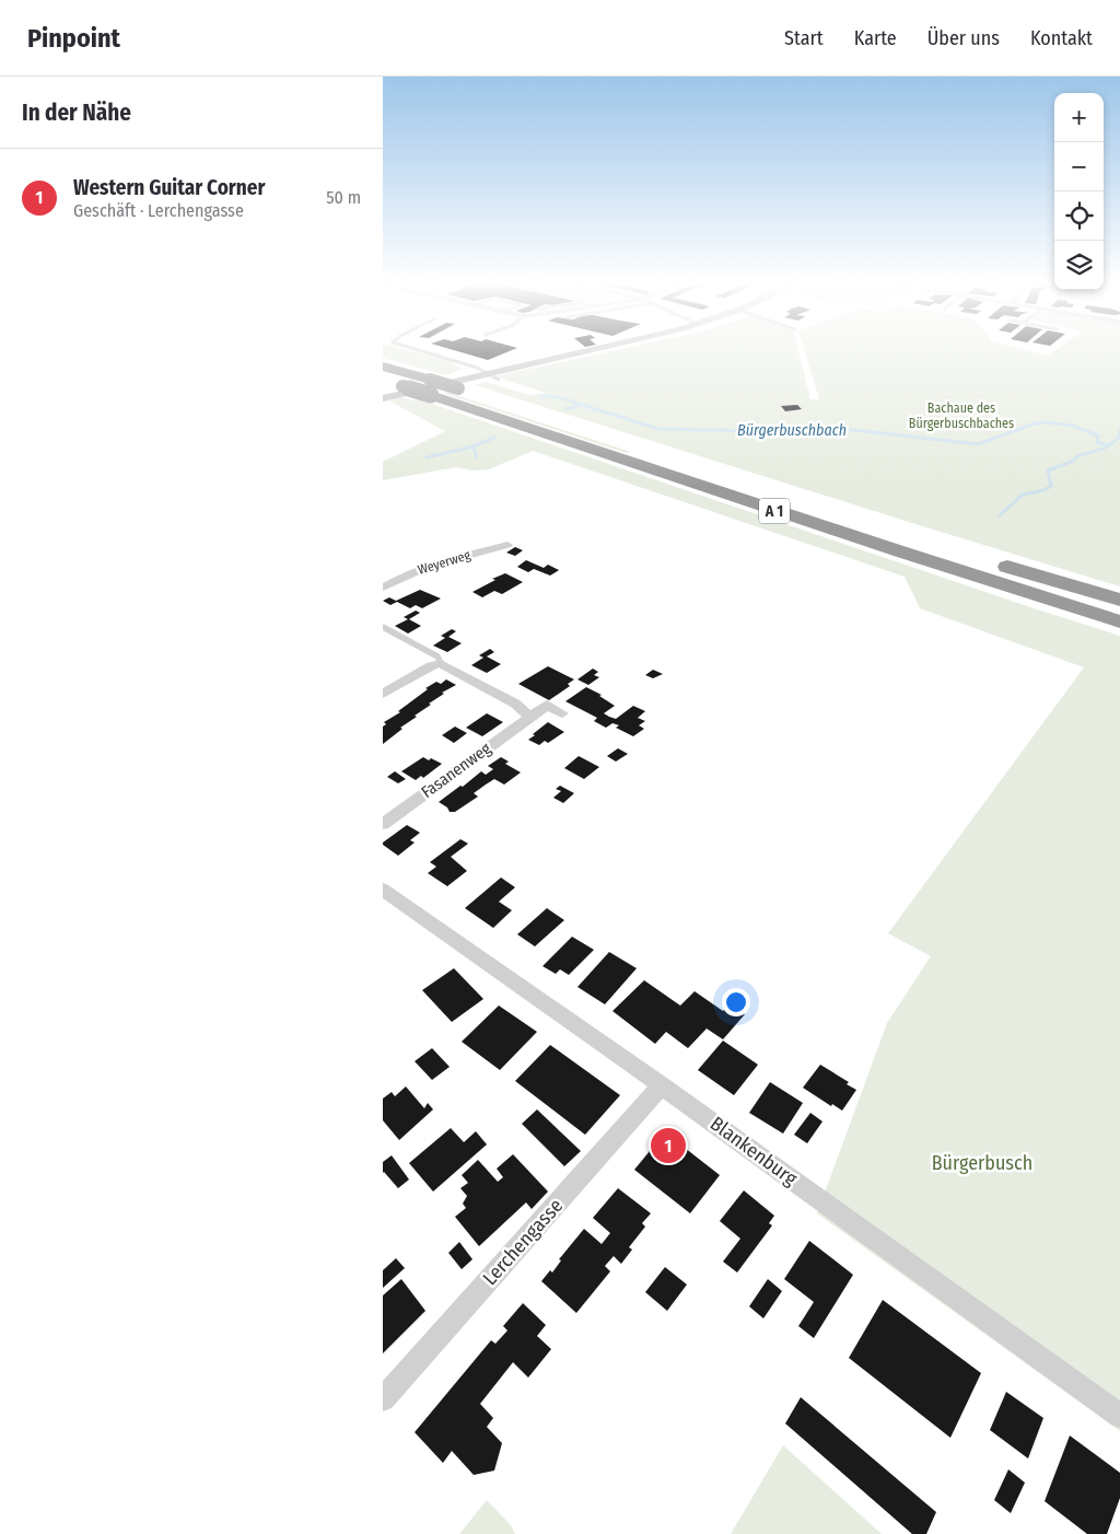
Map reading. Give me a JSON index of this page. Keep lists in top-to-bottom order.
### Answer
{
  "streets": {
    "highway": ["A 1"],
    "street": [
      "Weyerweg",
      "Fasanenweg",
      "Blankenburg",
      "Lerchengasse"
    ]
  },
  "crossings": [
    ["Blankenburg", "Lerchengasse"]
  ],
  "water": ["Bürgerbuschbach"],
  "parks": ["Bachaue des Bürgerbuschbaches", "Bürgerbusch"],
  "page": {
    "header": "Pinpoint",
    "nav": [
      "Start",
      "Karte",
      "Über uns",
      "Kontakt"
    ],
    "heading": "In der Nähe",
    "map_buttons": ["+", "−"],
    "list": [
      {
        "mark": "1",
        "name": "Western Guitar Corner",
        "note": "Geschäft · Lerchengasse",
        "value": "50 m"
      }
    ],
    "pins": "1"
  }
}
